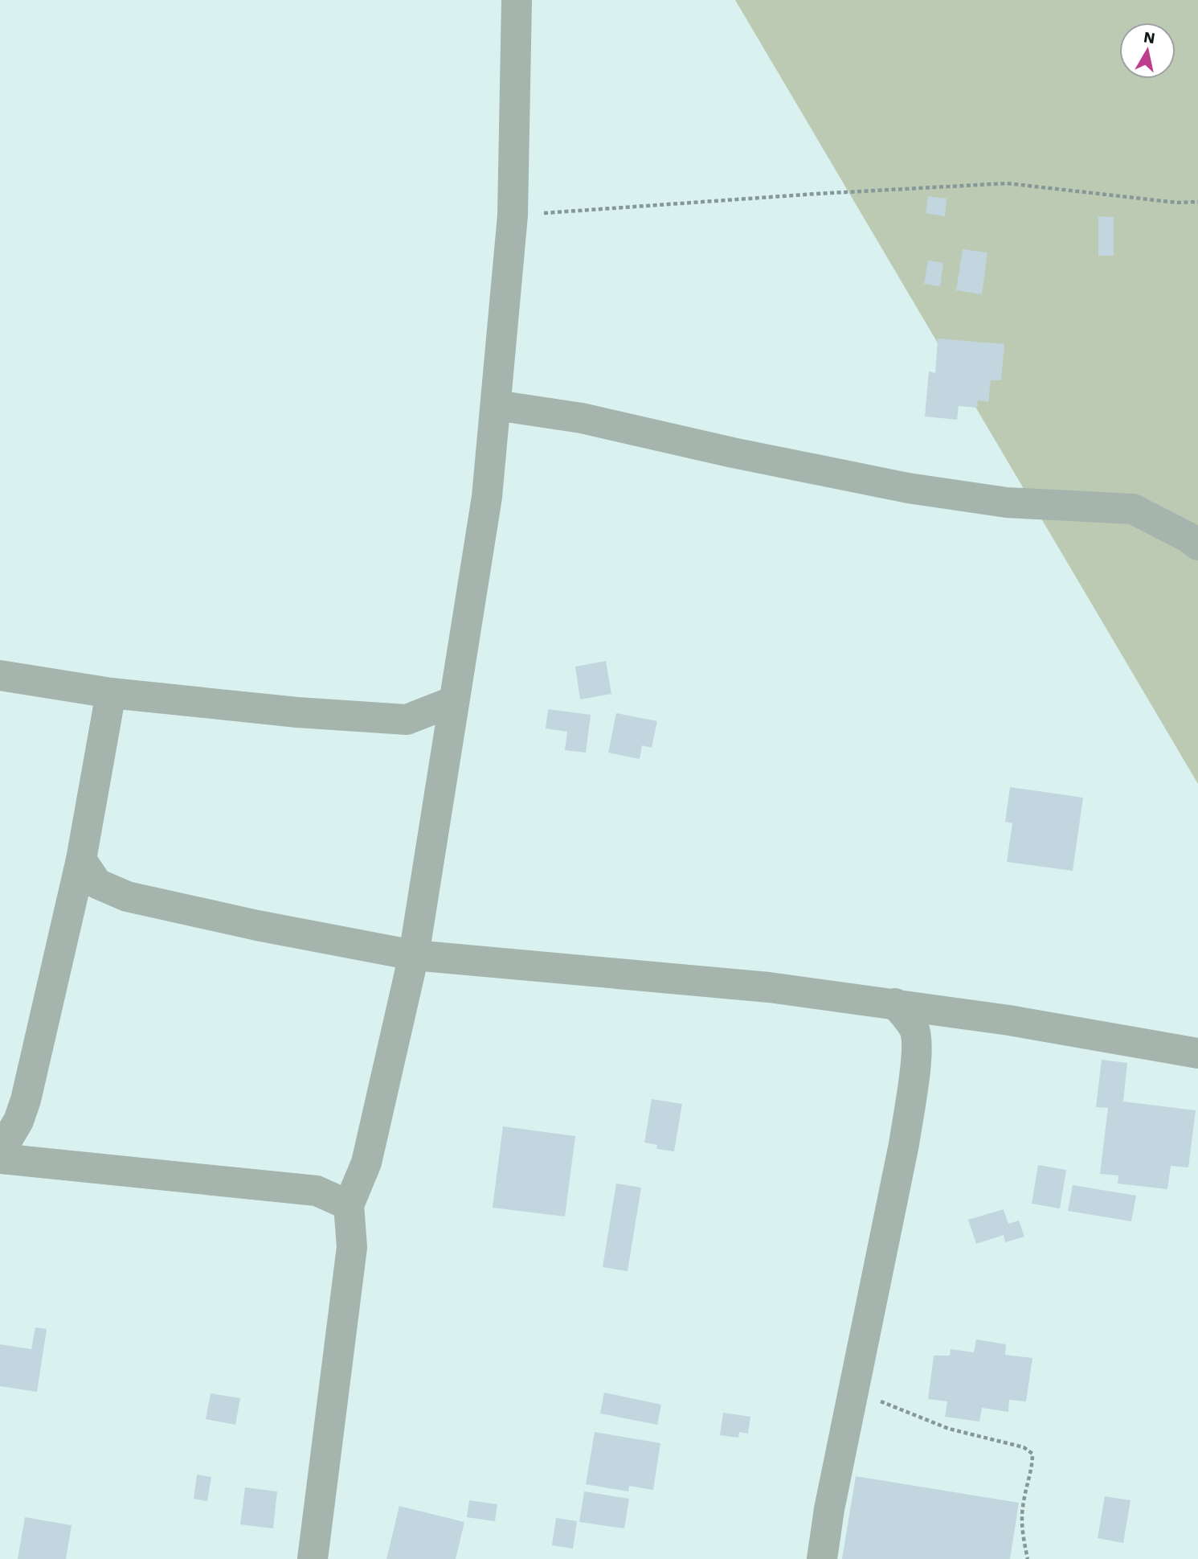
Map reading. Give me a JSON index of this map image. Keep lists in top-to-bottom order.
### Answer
{
  "north": "top"
}
